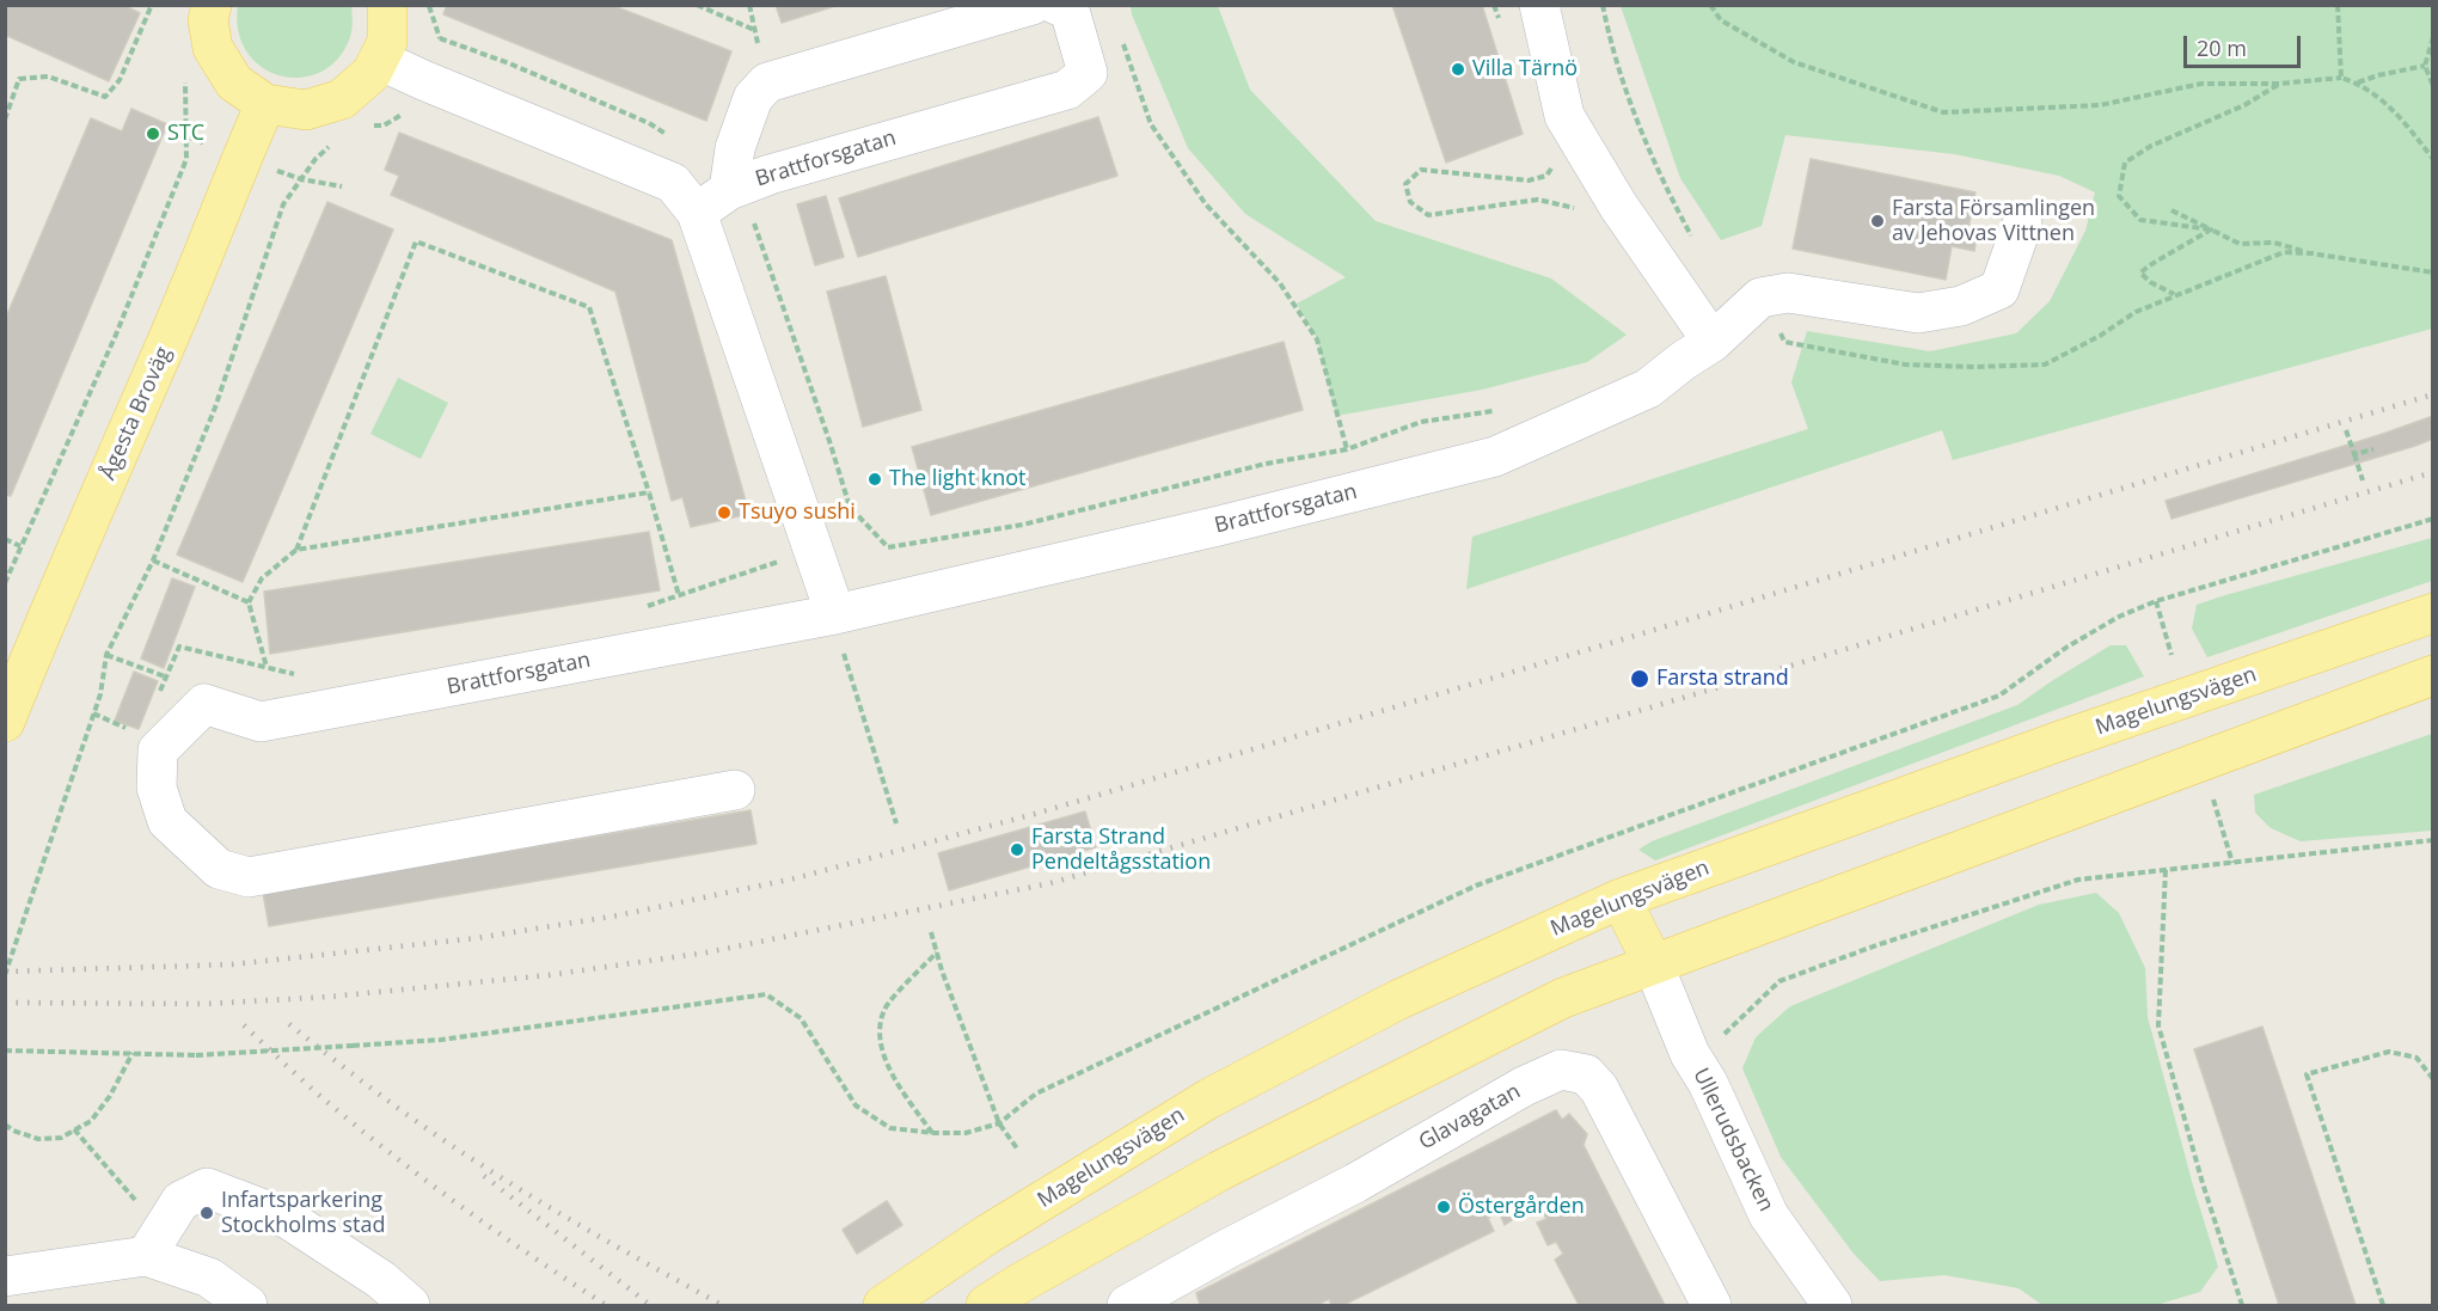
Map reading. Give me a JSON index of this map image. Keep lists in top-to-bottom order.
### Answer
{
  "streets": {
    "main road": ["Ågesta Broväg", "Magelungsvägen"],
    "street": ["Brattforsgatan", "Glavagatan", "Ullerudsbacken"]
  },
  "places": [
    "Villa Tärnö",
    "STC",
    "Farsta Församlingen av Jehovas Vittnen",
    "The light knot",
    "Tsuyo sushi",
    "Farsta strand",
    "Farsta Strand Pendeltågsstation",
    "Östergården",
    "Infartsparkering Stockholms stad"
  ],
  "scale_bar": "20 m"
}
